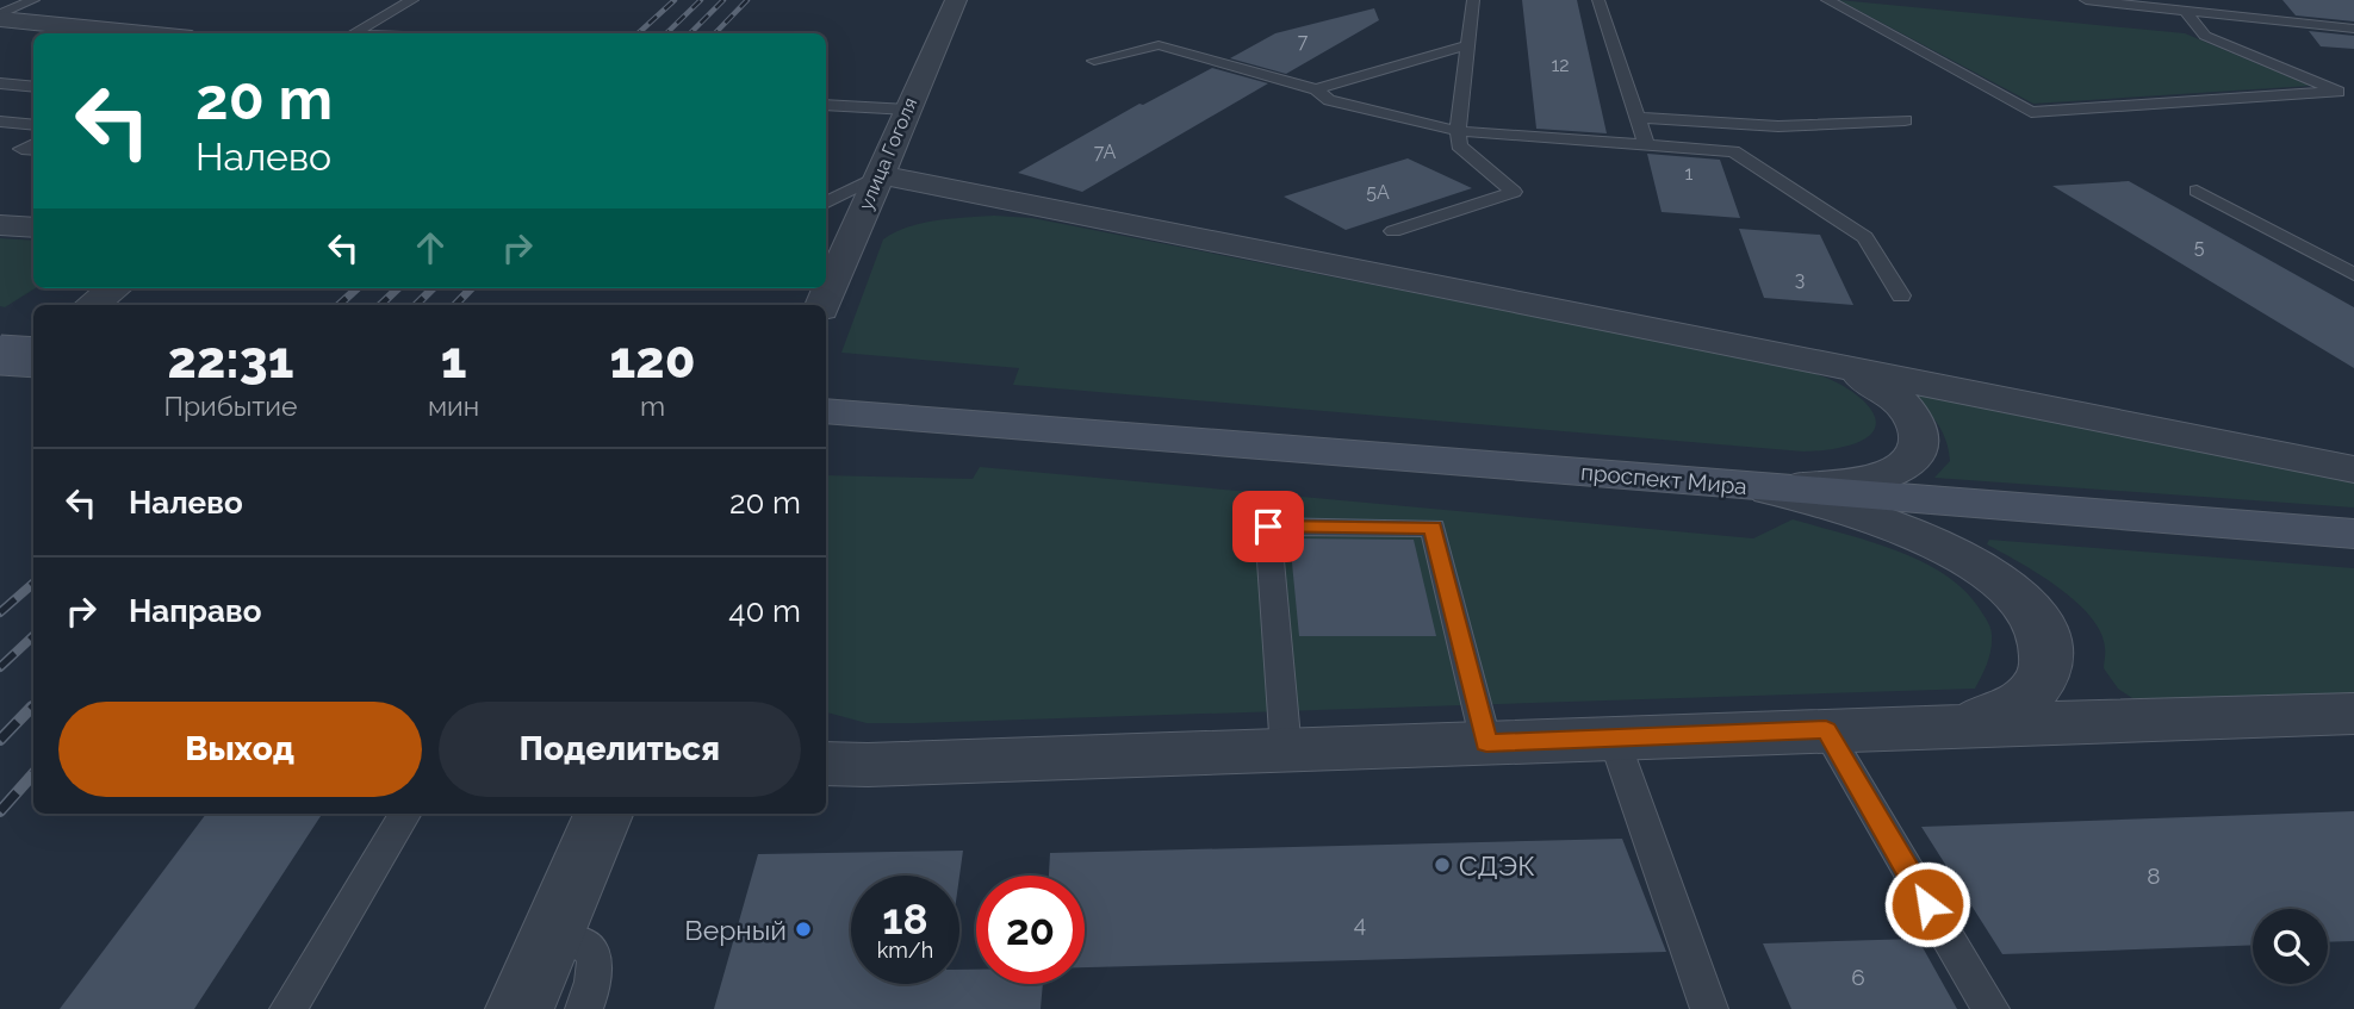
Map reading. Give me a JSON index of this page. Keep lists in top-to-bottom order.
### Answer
{
  "streets": {
    "main road": ["проспект Мира"],
    "street": ["улица Гоголя"]
  },
  "places": ["СДЭК", "Верный"],
  "house_numbers": [
    "7",
    "12",
    "7А",
    "1",
    "5А",
    "5",
    "3",
    "8",
    "4",
    "6"
  ],
  "page": {
    "turn": ["20 m", "Налево"],
    "eta": [
      "22:31",
      "Прибытие",
      "1",
      "мин",
      "120",
      "m"
    ],
    "list": [
      {
        "name": "Налево",
        "value": "20 m"
      },
      {
        "name": "Направо",
        "value": "40 m"
      }
    ],
    "buttons": ["Выход", "Поделиться"],
    "speed": "18 km/h",
    "limit": "20"
  }
}
